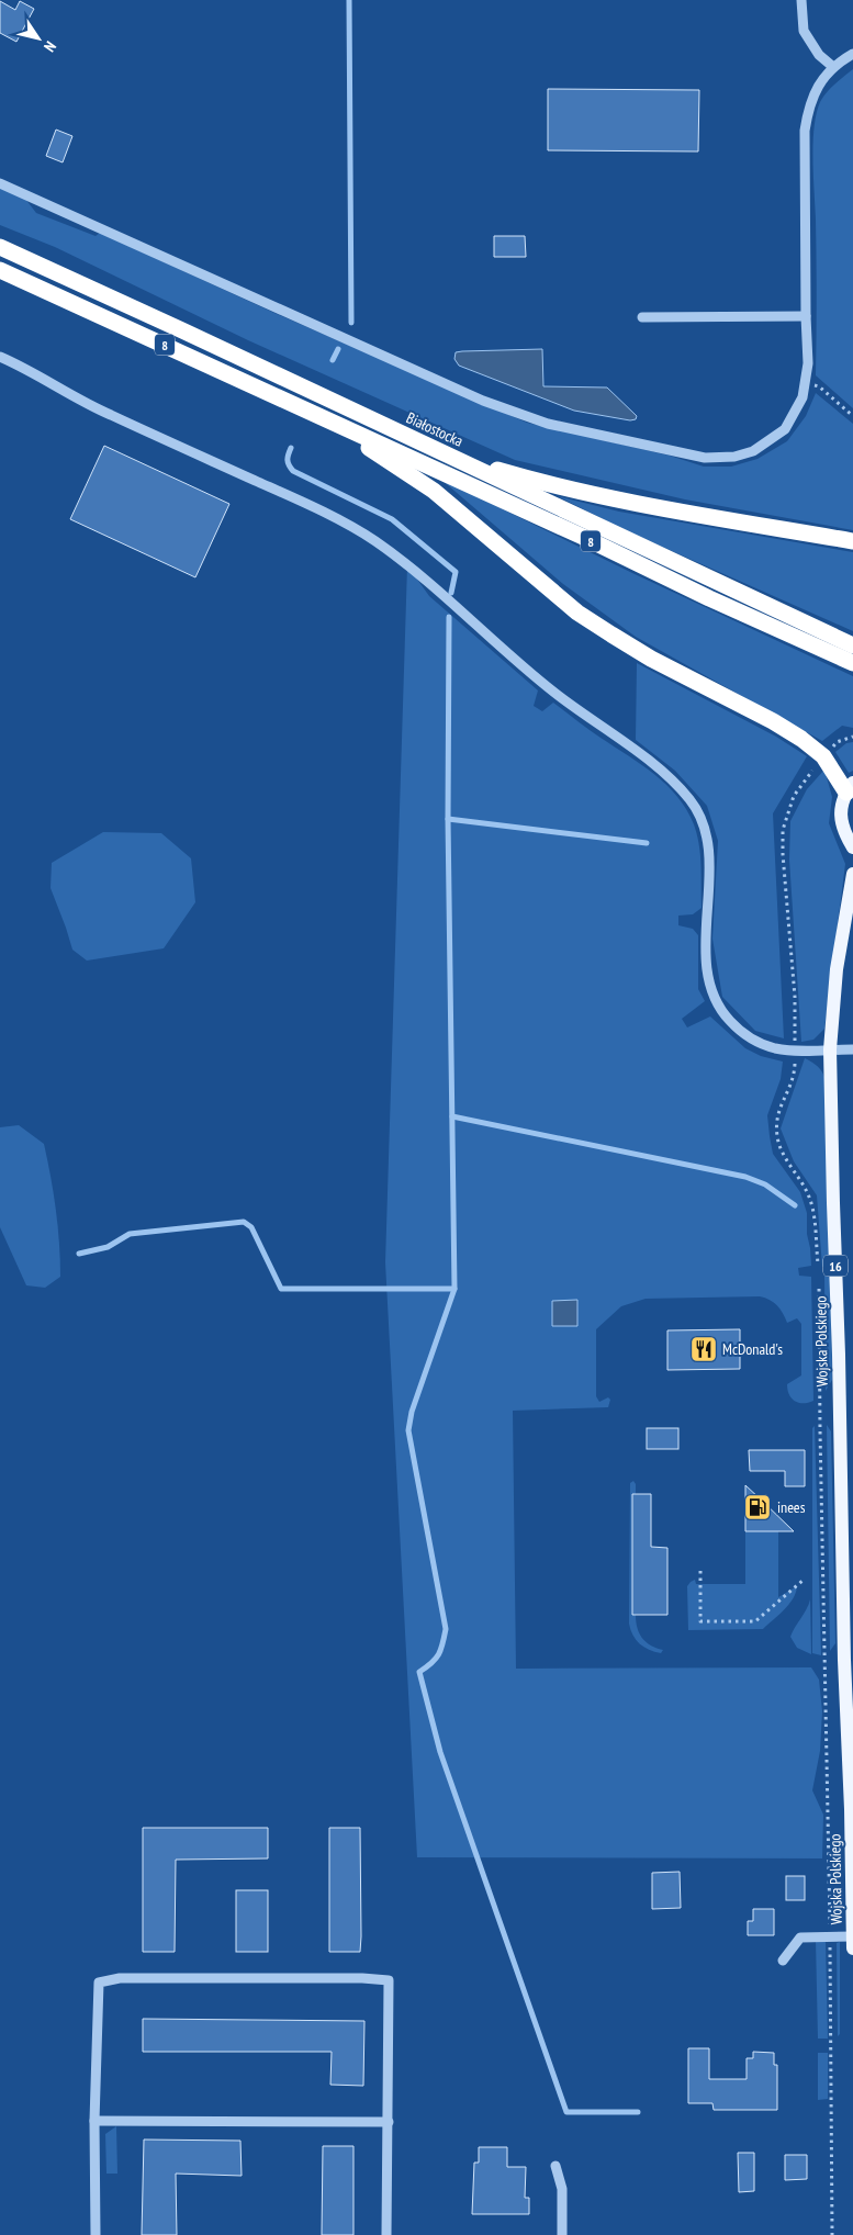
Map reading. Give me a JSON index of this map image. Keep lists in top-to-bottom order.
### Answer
{
  "streets": {
    "highway": ["8", "Białostocka"],
    "main road": ["16", "Wojska Polskiego"]
  },
  "places": {
    "restaurant": ["McDonald's"],
    "fuel station": ["inees"]
  },
  "north": "bottom right"
}
